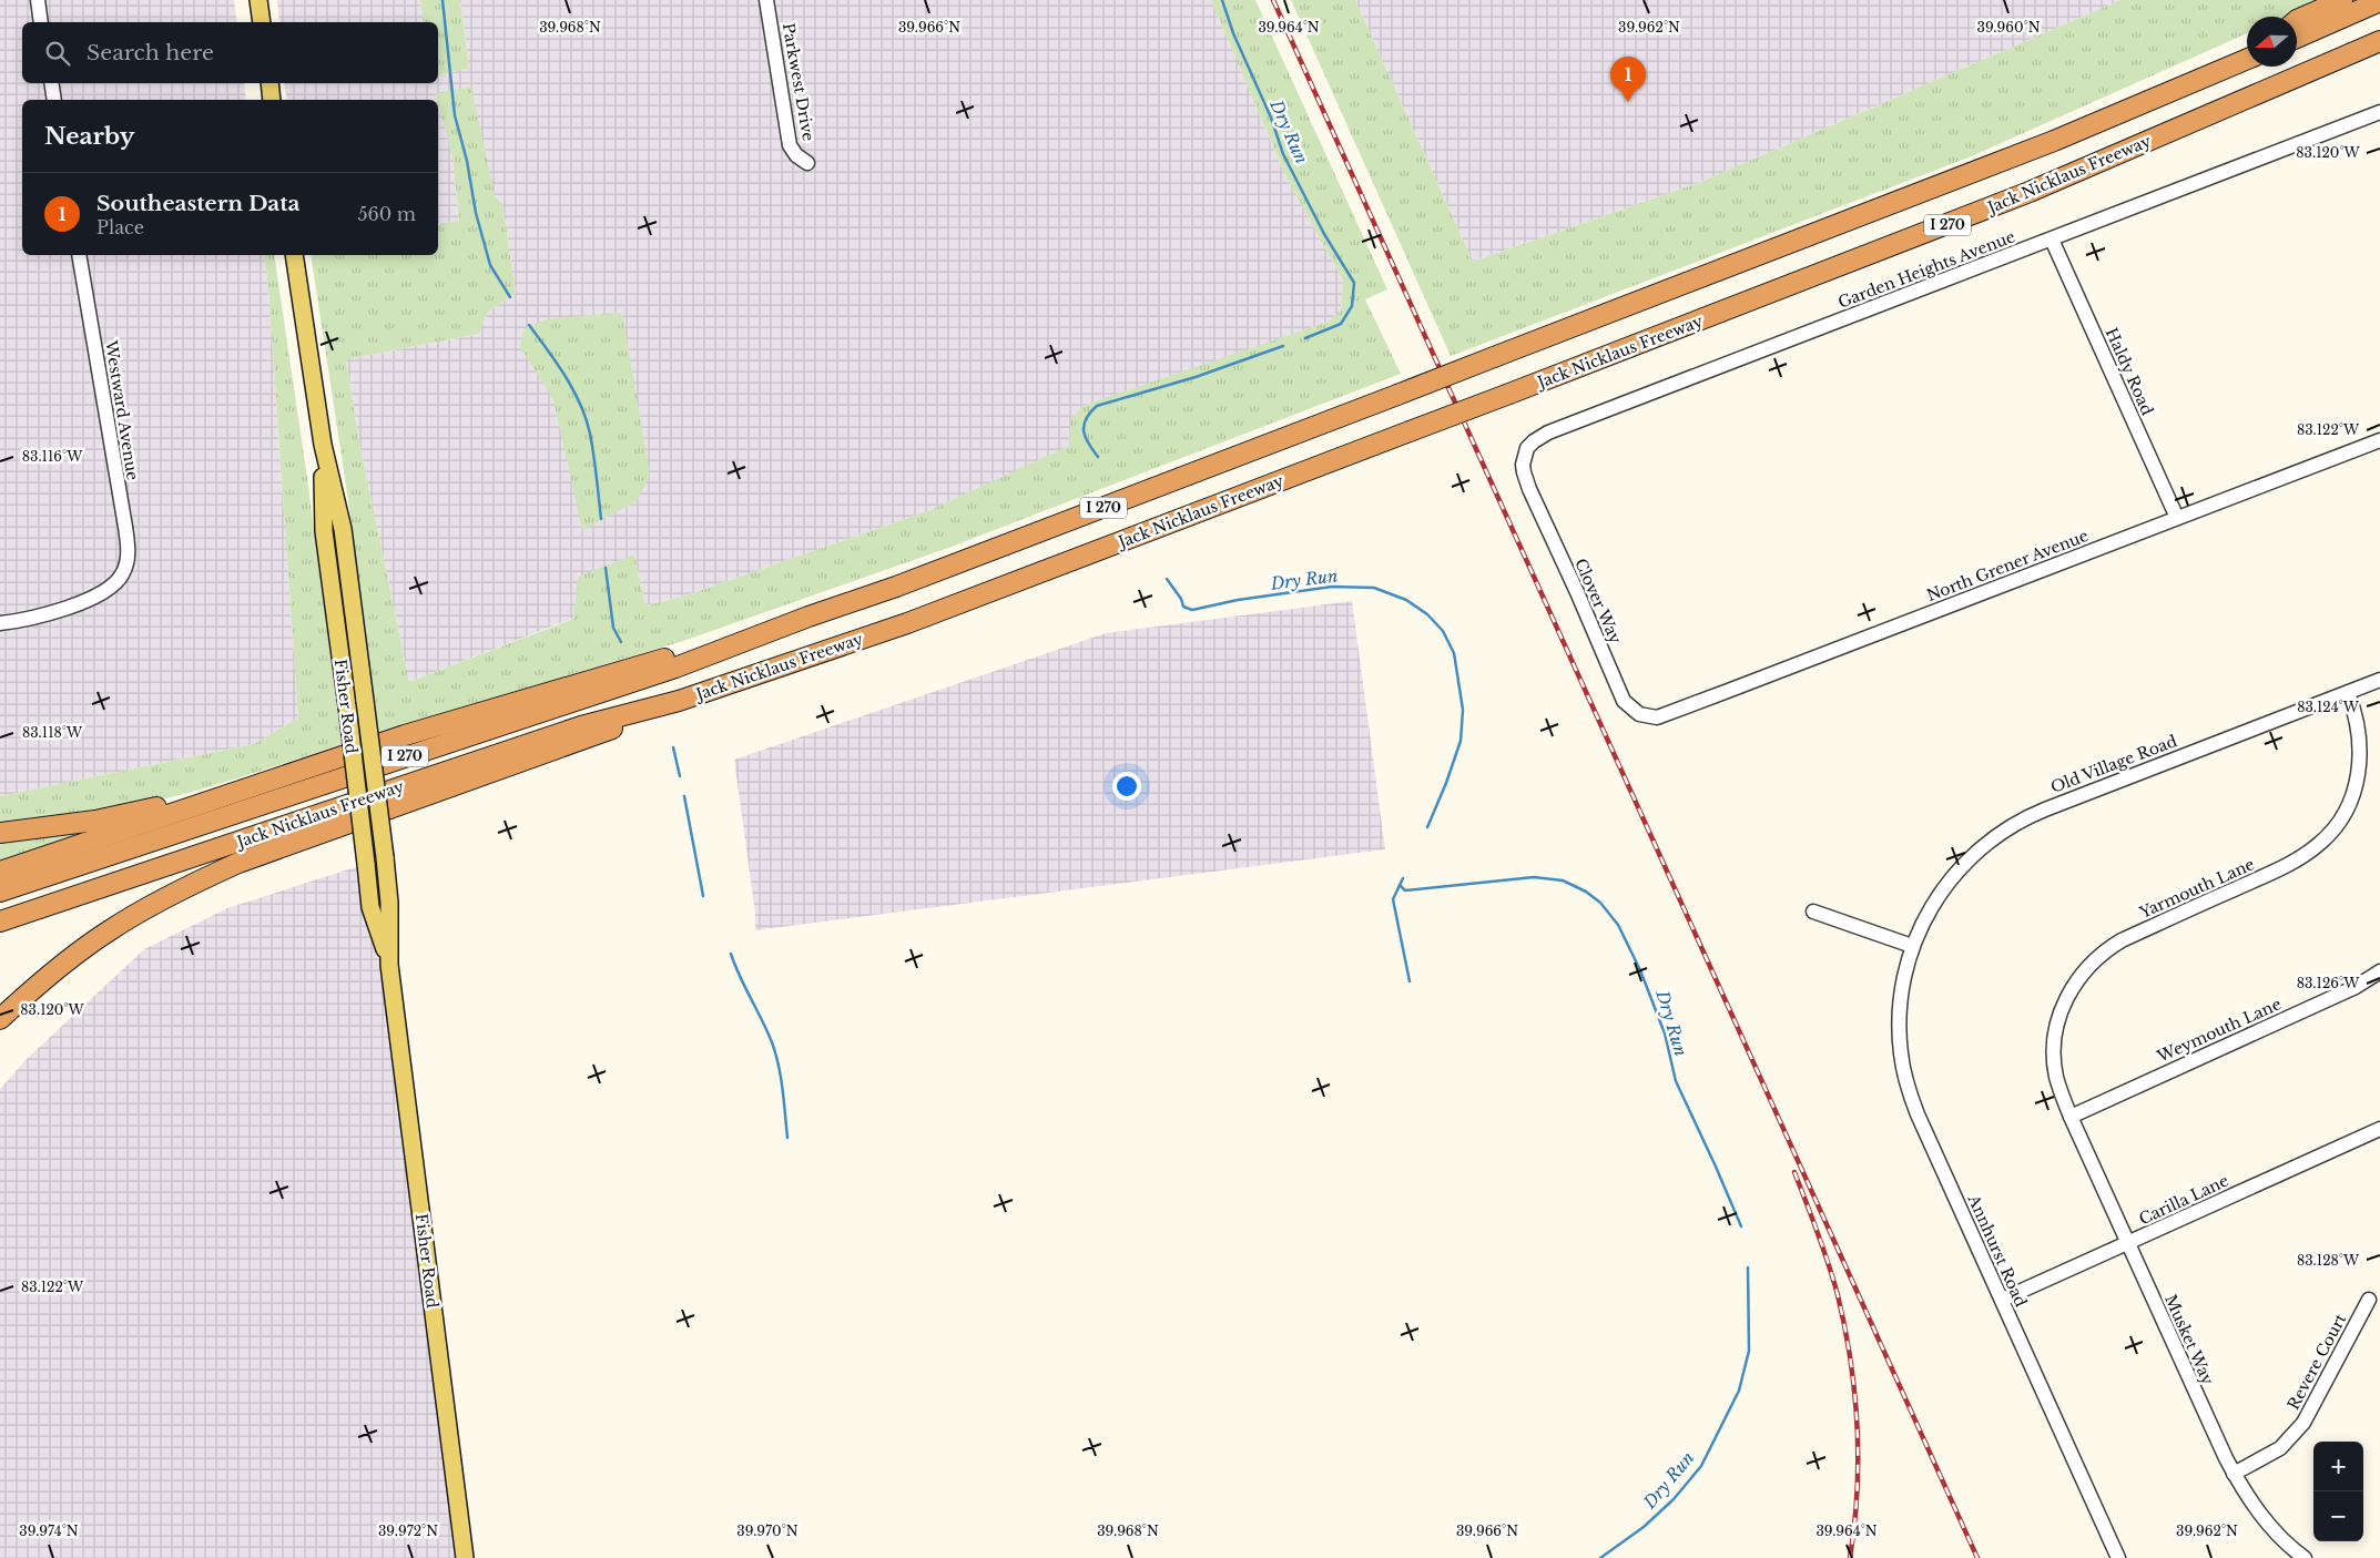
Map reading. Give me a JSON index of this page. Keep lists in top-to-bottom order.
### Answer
{
  "streets": {
    "highway": ["Jack Nicklaus Freeway", "I 270"],
    "main road": ["Fisher Road"],
    "street": [
      "Parkwest Drive",
      "Garden Heights Avenue",
      "Haldy Road",
      "Westward Avenue",
      "North Grener Avenue",
      "Clover Way",
      "Old Village Road",
      "Yarmouth Lane",
      "Weymouth Lane",
      "Carilla Lane",
      "Annhurst Road",
      "Musket Way",
      "Revere Court"
    ]
  },
  "crossings": [
    ["Garden Heights Avenue", "Haldy Road"],
    ["Garden Heights Avenue", "Clover Way"],
    ["Haldy Road", "North Grener Avenue"],
    ["North Grener Avenue", "Clover Way"],
    ["Old Village Road", "Yarmouth Lane"],
    ["Old Village Road", "Annhurst Road"],
    ["Yarmouth Lane", "Weymouth Lane"],
    ["Yarmouth Lane", "Musket Way"],
    ["Weymouth Lane", "Musket Way"],
    ["Carilla Lane", "Annhurst Road"],
    ["Carilla Lane", "Musket Way"],
    ["Musket Way", "Revere Court"]
  ],
  "water": ["Dry Run"],
  "north": "left",
  "page": {
    "search": "Search here",
    "pins": "1",
    "heading": "Nearby",
    "list": [
      {
        "mark": "1",
        "name": "Southeastern Data",
        "note": "Place",
        "value": "560 m"
      }
    ],
    "map_buttons": ["+", "−"]
  },
  "coordinates": [
    "39.968°N",
    "39.966°N",
    "39.964°N",
    "39.962°N",
    "39.960°N",
    "83.120°W",
    "83.122°W",
    "83.116°W",
    "83.124°W",
    "83.118°W",
    "83.126°W",
    "83.128°W",
    "39.974°N",
    "39.972°N",
    "39.970°N"
  ]
}
